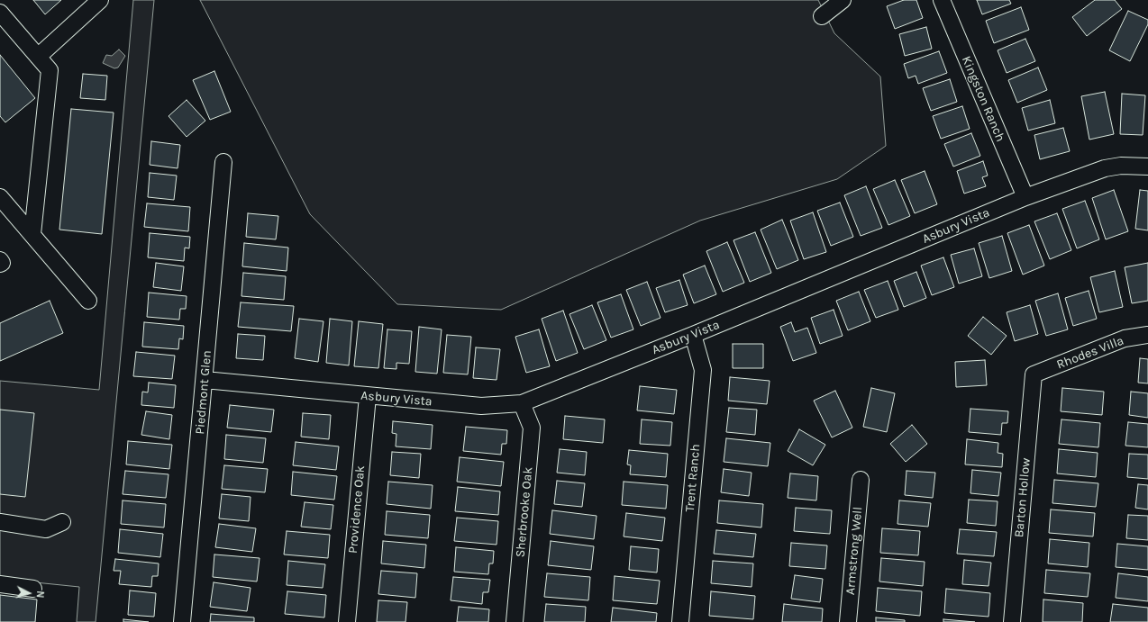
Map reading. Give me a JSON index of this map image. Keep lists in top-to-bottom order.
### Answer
{
  "streets": {
    "street": [
      "Kingston Ranch",
      "Asbury Vista",
      "Rhodes Villa",
      "Piedmont Glen",
      "Trent Ranch",
      "Barton Hollow",
      "Providence Oak",
      "Sherbrooke Oak",
      "Armstrong Well"
    ]
  },
  "crossings": [
    ["Kingston Ranch", "Asbury Vista"],
    ["Asbury Vista", "Piedmont Glen"],
    ["Asbury Vista", "Trent Ranch"],
    ["Asbury Vista", "Providence Oak"],
    ["Asbury Vista", "Sherbrooke Oak"],
    ["Rhodes Villa", "Barton Hollow"]
  ],
  "north": "right"
}
